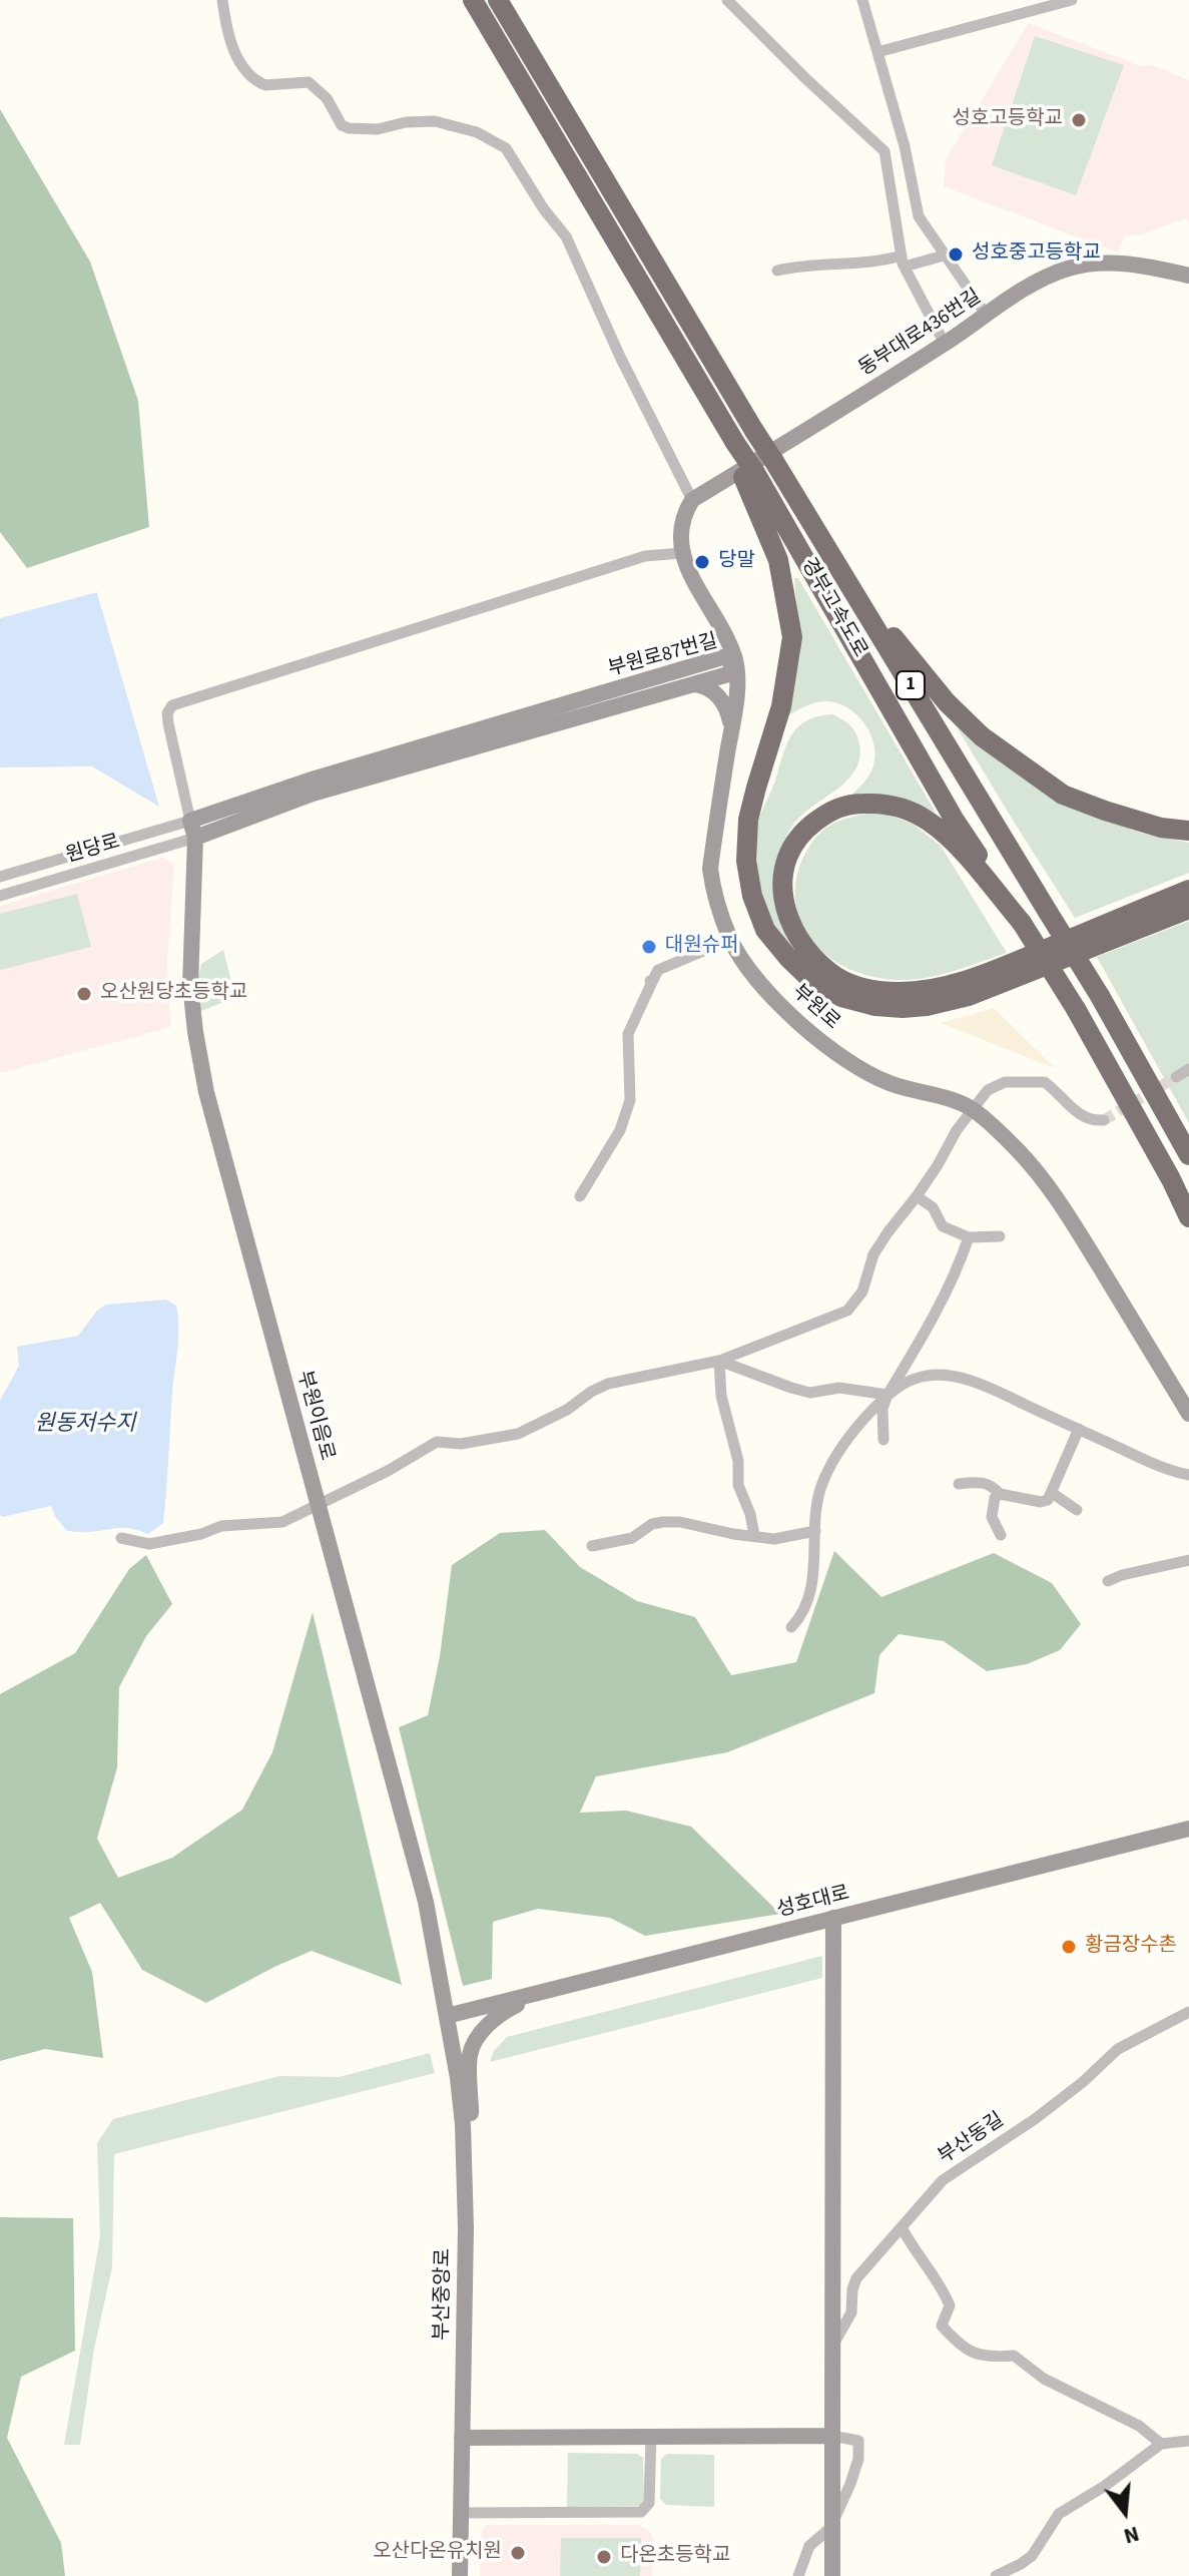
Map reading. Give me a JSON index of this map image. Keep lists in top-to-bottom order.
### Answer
{
  "streets": {
    "highway": ["경부고속도로", "1"],
    "street": [
      "동부대로436번길",
      "부원로87번길",
      "원당로",
      "부원로",
      "부원이음로",
      "성호대로",
      "부산동길",
      "부산중앙로"
    ]
  },
  "crossings": [
    ["동부대로436번길", "부원로"],
    ["부원로87번길", "원당로"],
    ["부원로87번길", "부원로"],
    ["부원로87번길", "부원이음로"],
    ["원당로", "부원이음로"],
    ["부원이음로", "성호대로"],
    ["부원이음로", "부산중앙로"],
    ["성호대로", "부산중앙로"]
  ],
  "water": ["원동저수지"],
  "places": [
    "성호고등학교",
    "성호중고등학교",
    "당말",
    "대원슈퍼",
    "오산원당초등학교",
    "황금장수촌",
    "오산다온유치원",
    "다온초등학교"
  ],
  "north": "bottom"
}
